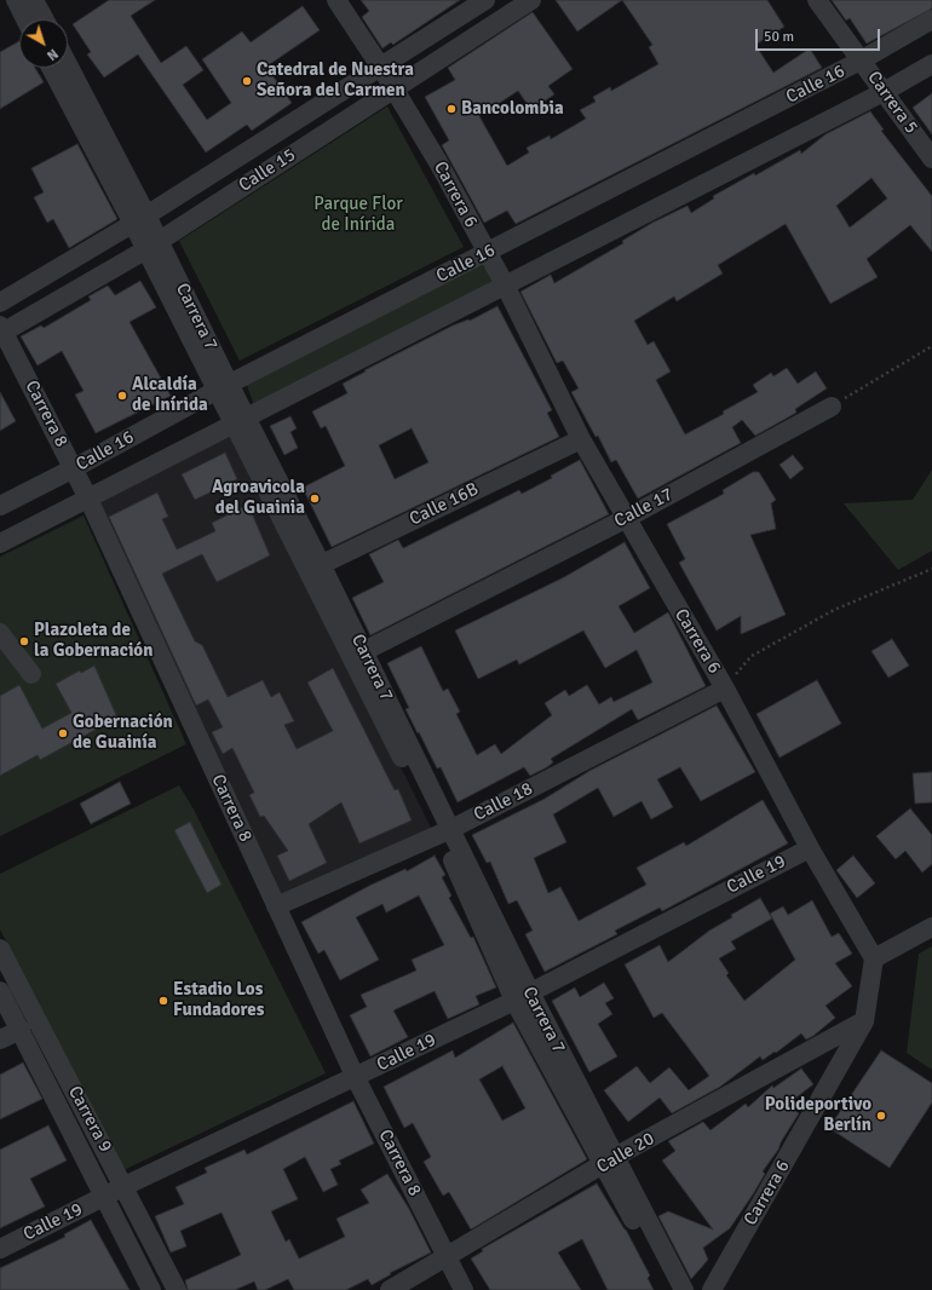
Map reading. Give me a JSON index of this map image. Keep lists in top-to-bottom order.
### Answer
{
  "streets": {
    "street": [
      "Calle 16",
      "Carrera 5",
      "Calle 15",
      "Carrera 6",
      "Carrera 7",
      "Carrera 8",
      "Calle 16B",
      "Calle 17",
      "Calle 18",
      "Calle 19",
      "Carrera 9",
      "Calle 20"
    ]
  },
  "crossings": [
    ["Calle 16", "Carrera 5"],
    ["Calle 16", "Carrera 6"],
    ["Calle 16", "Carrera 7"],
    ["Calle 16", "Carrera 8"],
    ["Calle 15", "Carrera 6"],
    ["Calle 15", "Carrera 7"],
    ["Calle 15", "Carrera 8"],
    ["Carrera 6", "Calle 16B"],
    ["Carrera 6", "Calle 17"],
    ["Carrera 6", "Calle 18"],
    ["Carrera 6", "Calle 19"],
    ["Carrera 6", "Calle 20"],
    ["Carrera 7", "Calle 16B"],
    ["Carrera 7", "Calle 17"],
    ["Carrera 7", "Calle 18"],
    ["Carrera 7", "Calle 19"],
    ["Carrera 7", "Calle 20"],
    ["Carrera 8", "Calle 18"],
    ["Carrera 8", "Calle 19"],
    ["Carrera 8", "Calle 20"],
    ["Calle 19", "Carrera 9"]
  ],
  "parks": ["Parque Flor de Inírida"],
  "places": [
    "Catedral de Nuestra Señora del Carmen",
    "Bancolombia",
    "Alcaldía de Inírida",
    "Agroavicola del Guainia",
    "Plazoleta de la Gobernación",
    "Gobernación de Guainía",
    "Estadio Los Fundadores",
    "Polideportivo Berlín"
  ],
  "scale_bar": "50 m",
  "north": "bottom right"
}
